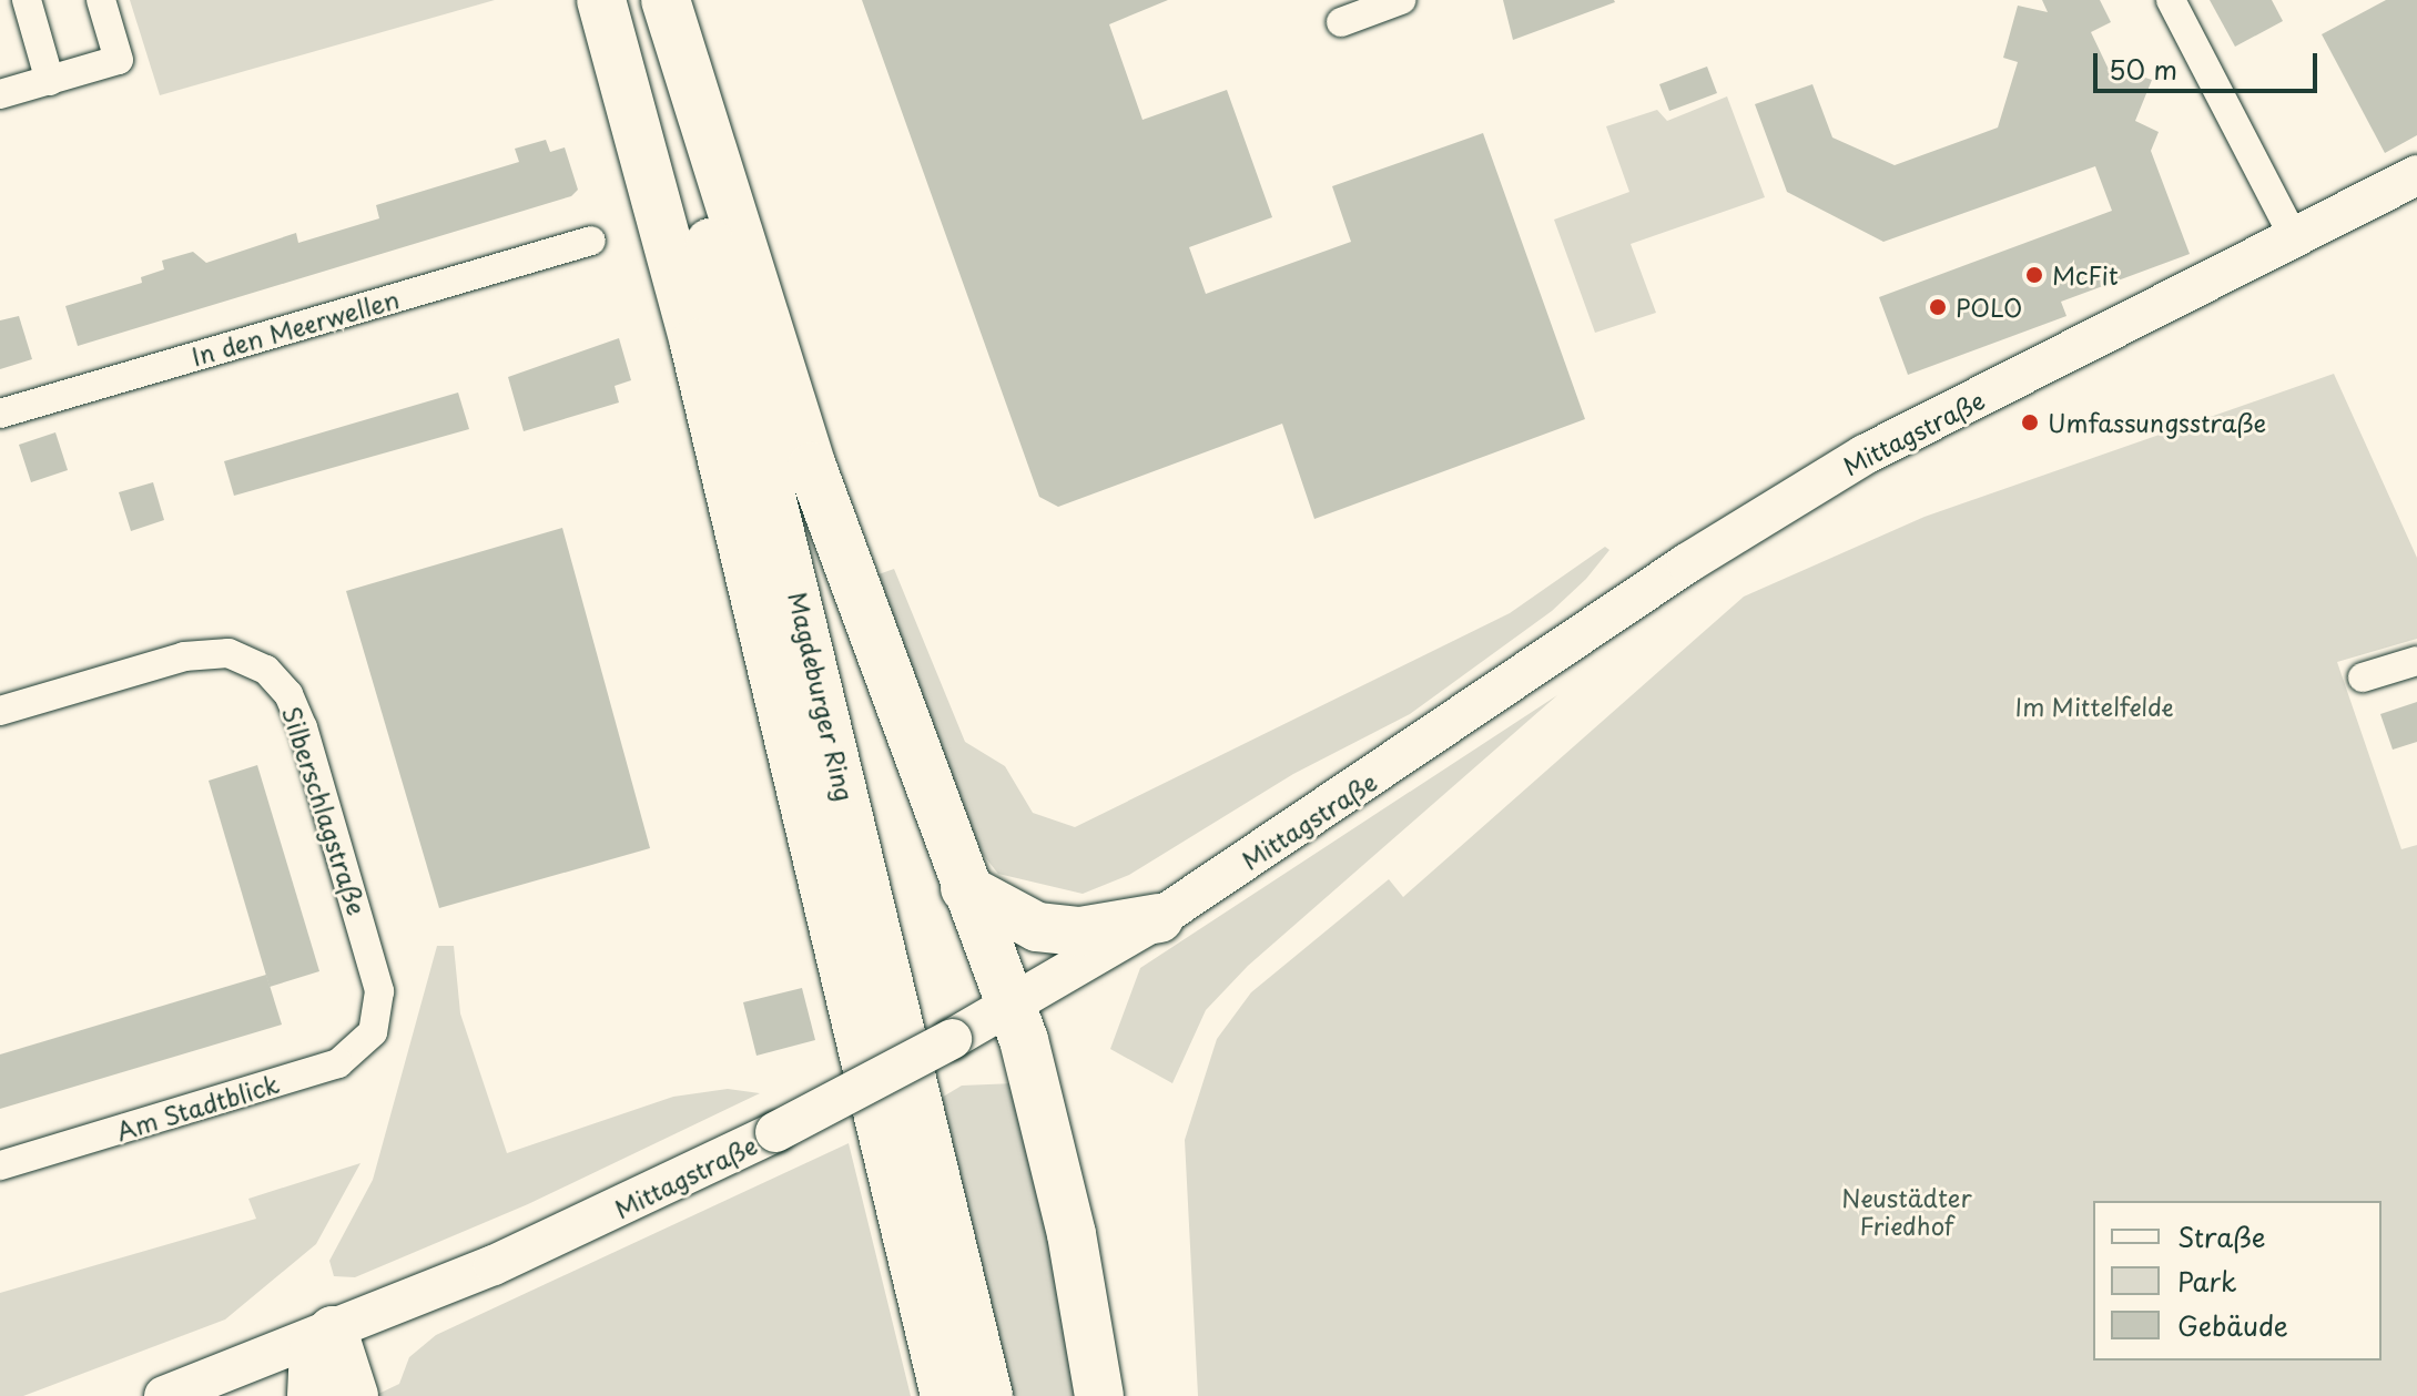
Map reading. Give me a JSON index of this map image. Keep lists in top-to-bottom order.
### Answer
{
  "streets": {
    "highway": ["Magdeburger Ring"],
    "street": [
      "In den Meerwellen",
      "Mittagstraße",
      "Silberschlagstraße",
      "Am Stadtblick"
    ]
  },
  "crossings": [
    ["Silberschlagstraße", "Am Stadtblick"]
  ],
  "parks": ["Im Mittelfelde", "Neustädter Friedhof"],
  "places": ["McFit", "POLO", "Umfassungsstraße"],
  "legend": ["Straße", "Park", "Gebäude"],
  "scale_bar": "50 m"
}
